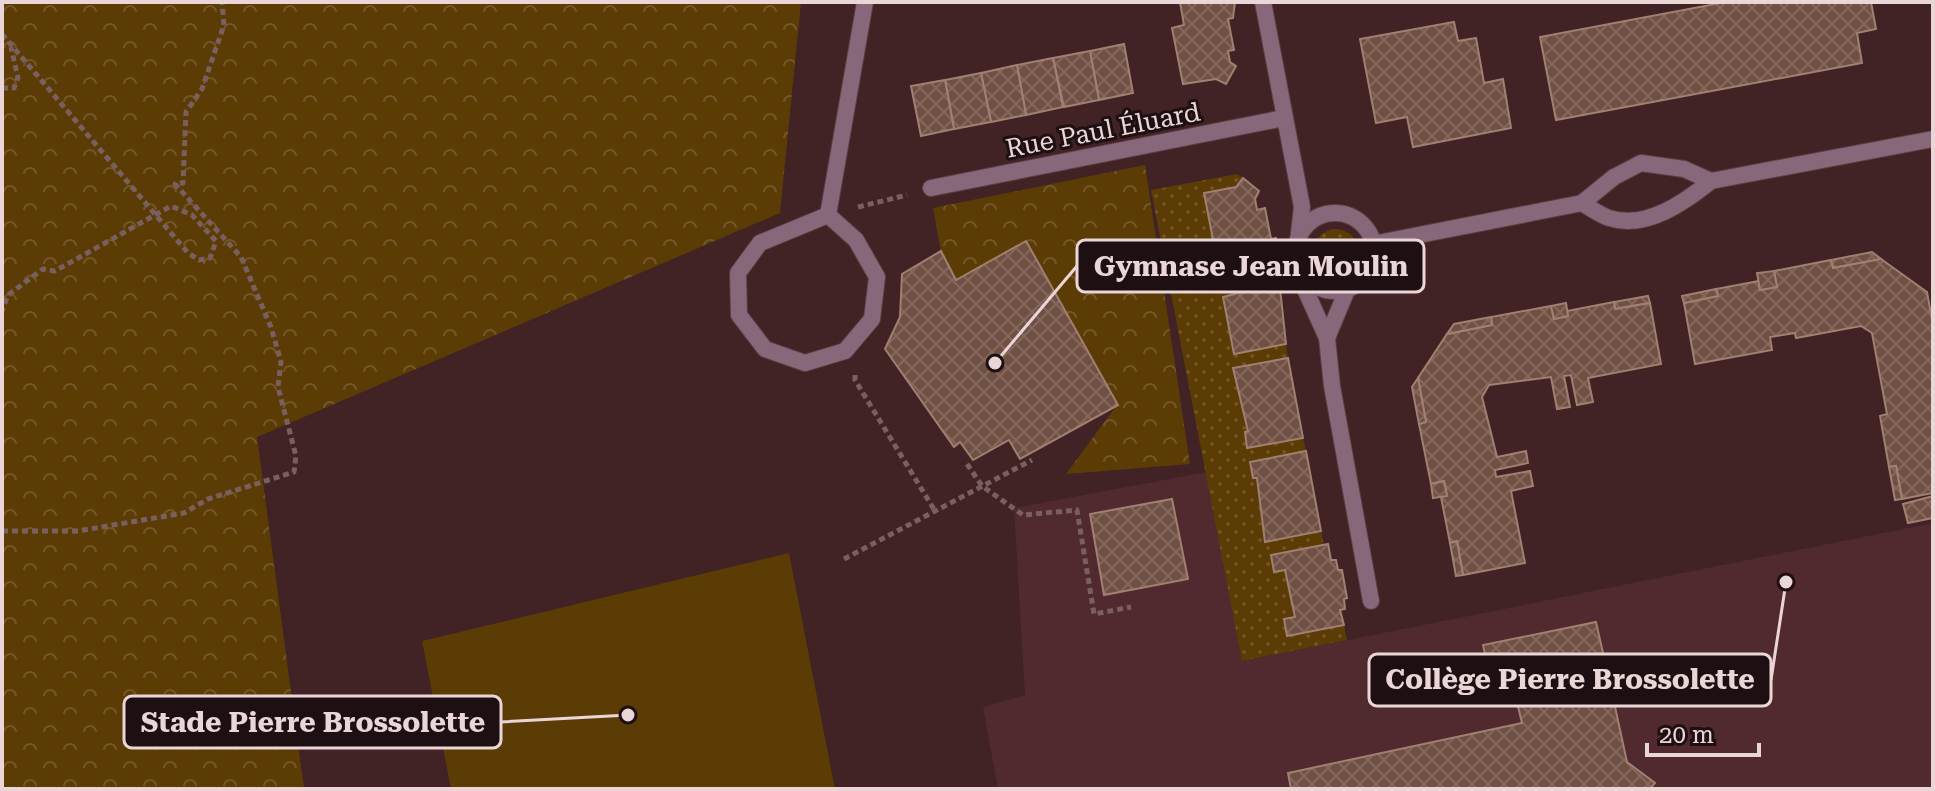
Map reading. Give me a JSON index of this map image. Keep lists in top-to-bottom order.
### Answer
{
  "streets": {
    "street": ["Rue Paul Éluard"]
  },
  "places": ["Gymnase Jean Moulin", "Collège Pierre Brossolette", "Stade Pierre Brossolette"],
  "scale_bar": "20 m"
}
